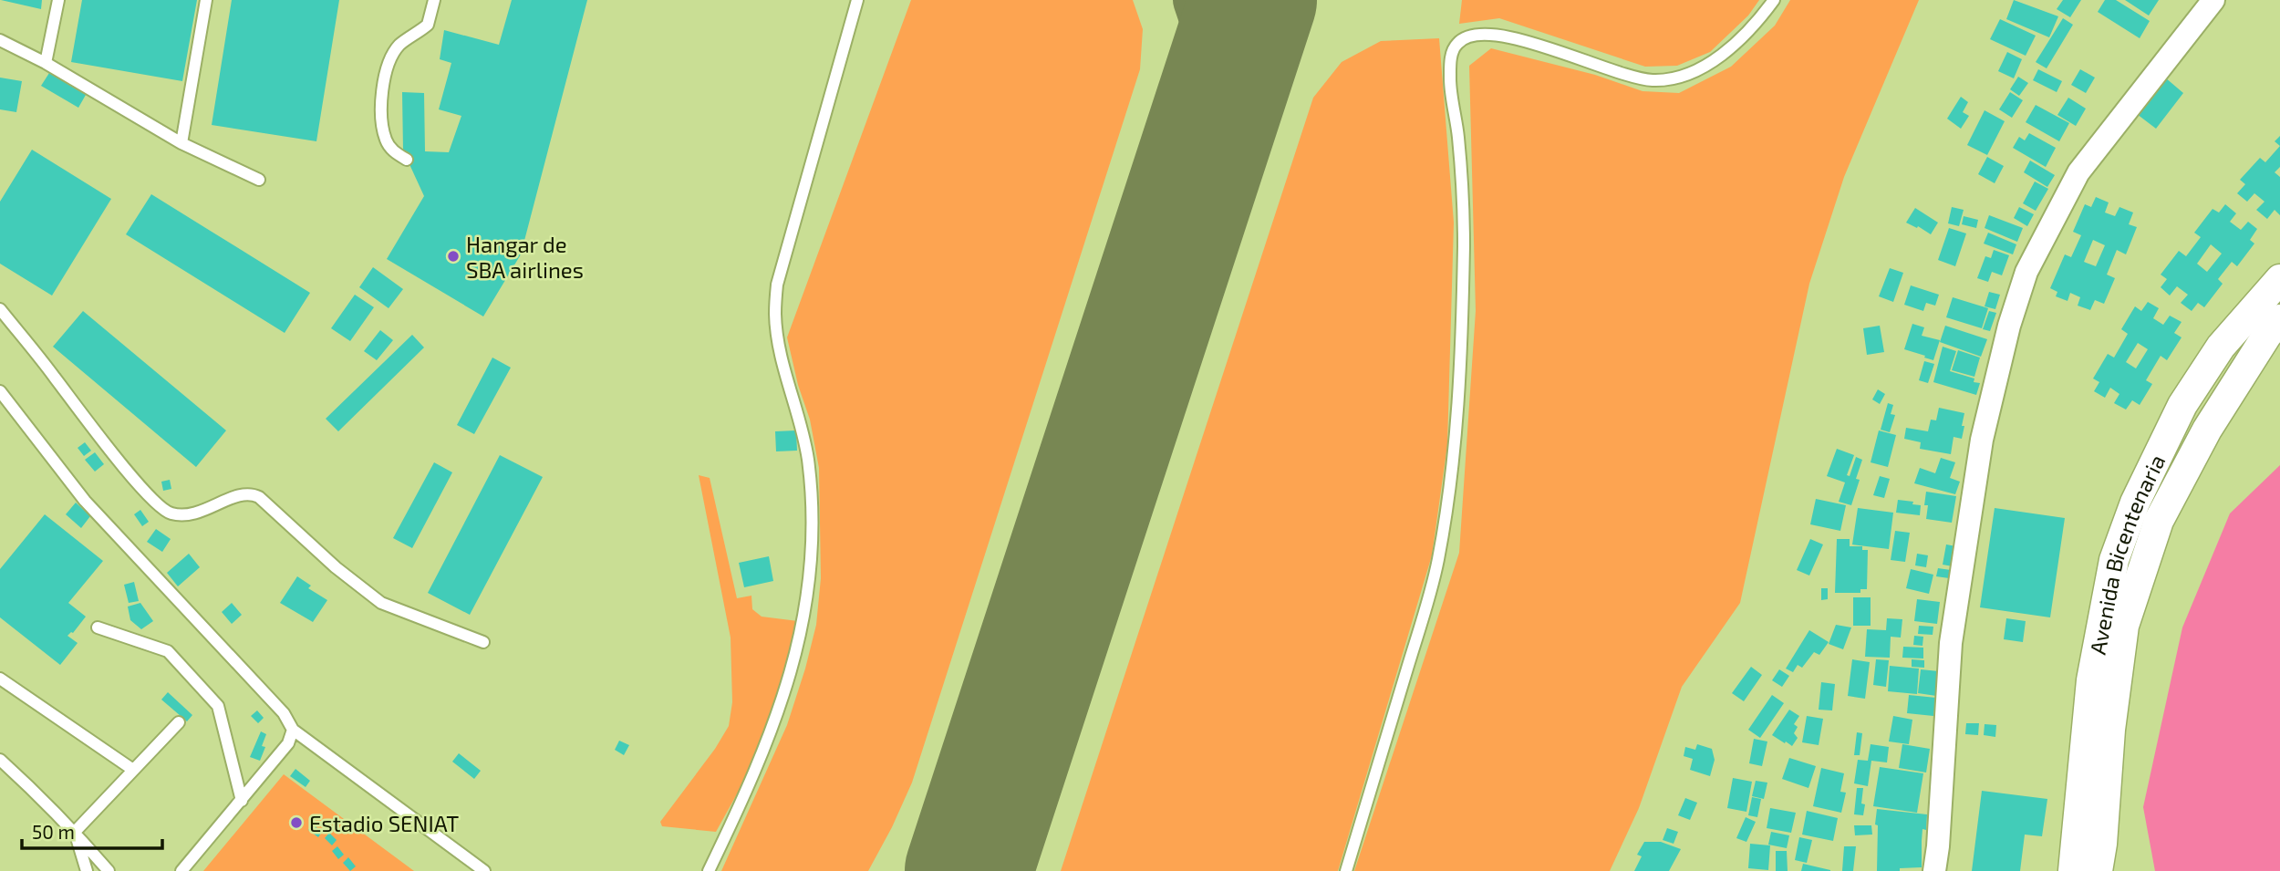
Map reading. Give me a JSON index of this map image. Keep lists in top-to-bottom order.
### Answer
{
  "streets": {
    "street": ["Avenida Bicentenaria"]
  },
  "places": ["Hangar de SBA airlines", "Estadio SENIAT"],
  "scale_bar": "50 m"
}
